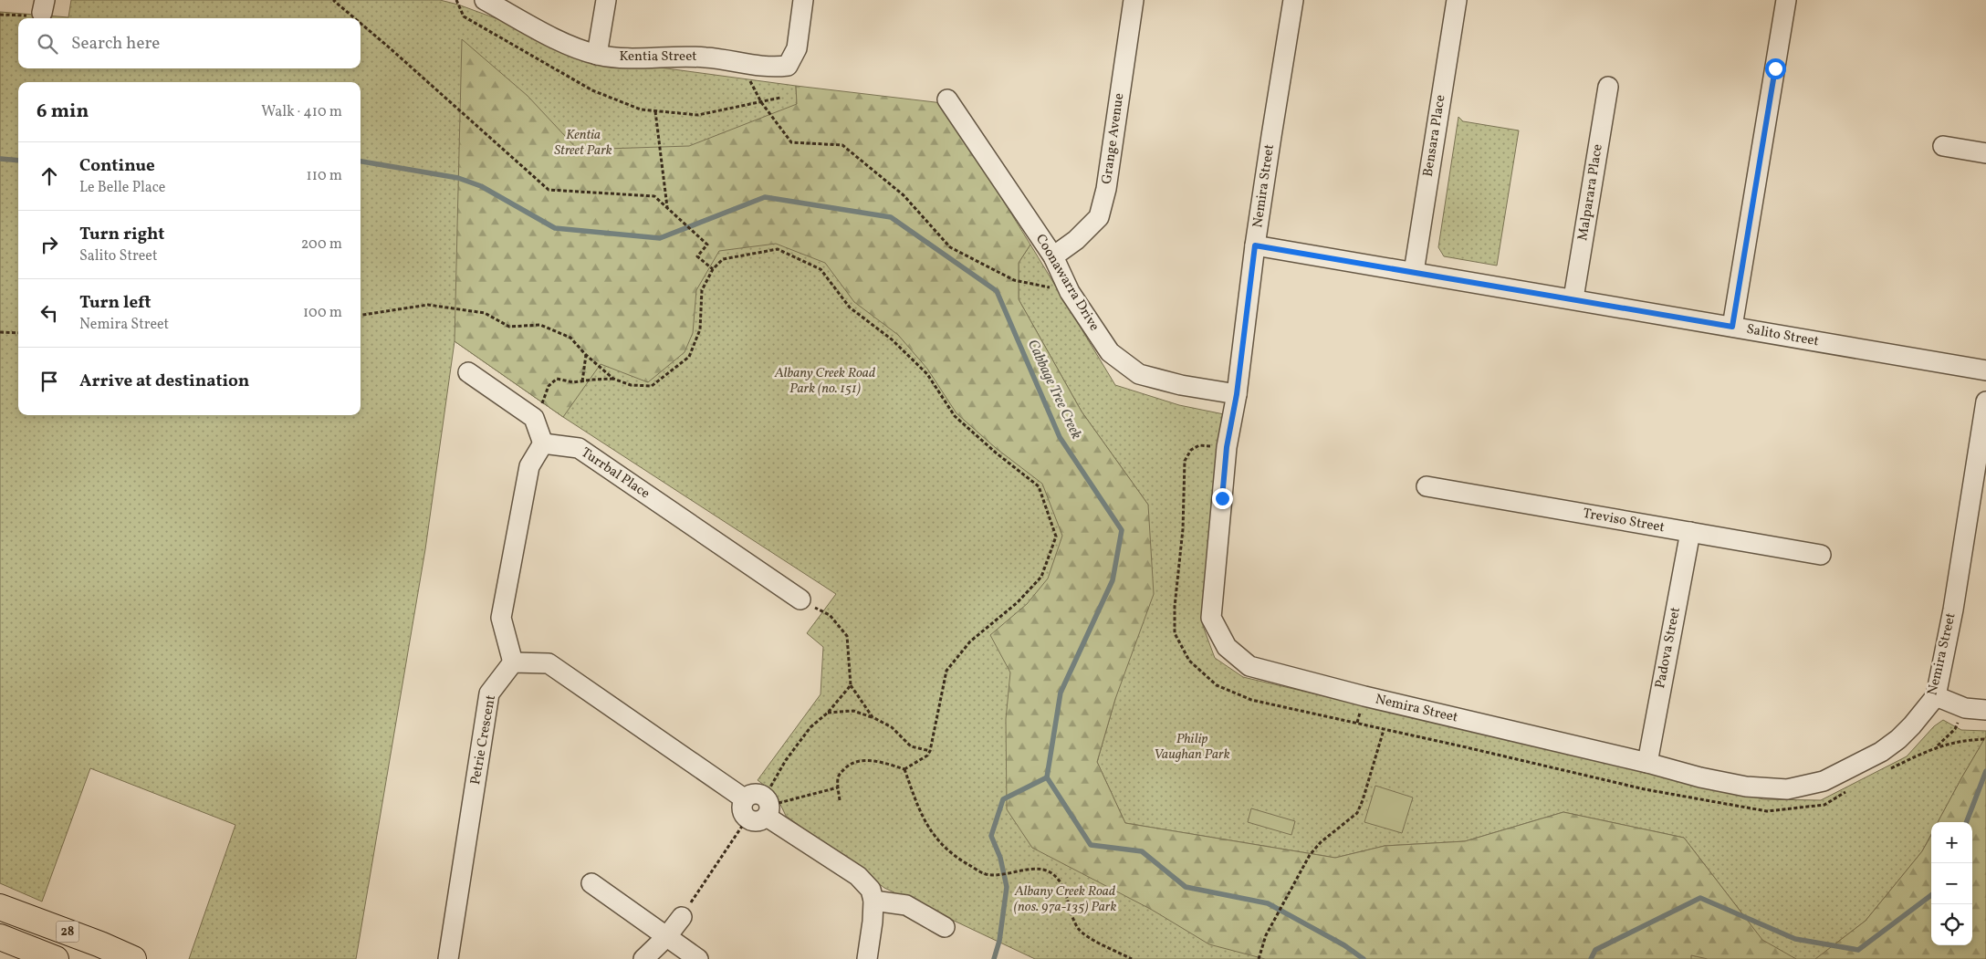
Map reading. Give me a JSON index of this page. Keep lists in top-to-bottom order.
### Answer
{
  "streets": {
    "main road": ["28"],
    "street": [
      "Kentia Street",
      "Bensara Place",
      "Grange Avenue",
      "Nemira Street",
      "Malparara Place",
      "Coonawarra Drive",
      "Salito Street",
      "Turrbal Place",
      "Treviso Street",
      "Padova Street",
      "Petrie Crescent"
    ]
  },
  "crossings": [
    ["Bensara Place", "Salito Street"],
    ["Grange Avenue", "Coonawarra Drive"],
    ["Nemira Street", "Coonawarra Drive"],
    ["Nemira Street", "Salito Street"],
    ["Nemira Street", "Padova Street"],
    ["Malparara Place", "Salito Street"],
    ["Treviso Street", "Padova Street"]
  ],
  "water": ["Cabbage Tree Creek"],
  "parks": [
    "Kentia Street Park",
    "Albany Creek Road Park (no. 151)",
    "Philip Vaughan Park",
    "Albany Creek Road (nos. 97a-135) Park"
  ],
  "page": {
    "search": "Search here",
    "heading": ["6 min", "Walk · 410 m"],
    "list": [
      ["Continue", "Le Belle Place", "110 m"],
      ["Turn right", "Salito Street", "200 m"],
      ["Turn left", "Nemira Street", "100 m"],
      "Arrive at destination"
    ],
    "map_buttons": ["+", "−"]
  }
}
